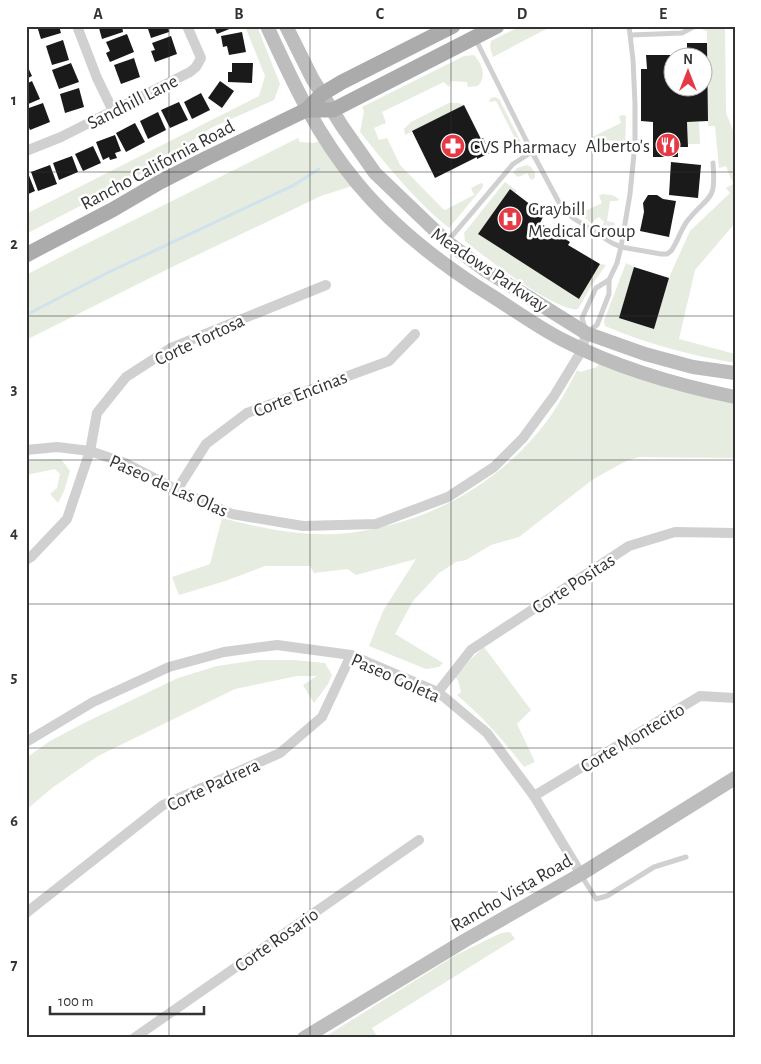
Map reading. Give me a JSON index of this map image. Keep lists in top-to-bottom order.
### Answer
{
  "streets": {
    "main road": ["Rancho California Road", "Meadows Parkway", "Rancho Vista Road"],
    "street": [
      "Sandhill Lane",
      "Corte Tortosa",
      "Corte Encinas",
      "Paseo de Las Olas",
      "Corte Positas",
      "Paseo Goleta",
      "Corte Montecito",
      "Corte Padrera",
      "Corte Rosario"
    ]
  },
  "crossings": [
    ["Rancho California Road", "Meadows Parkway"],
    ["Meadows Parkway", "Paseo de Las Olas"],
    ["Corte Tortosa", "Paseo de Las Olas"],
    ["Corte Encinas", "Paseo de Las Olas"],
    ["Corte Positas", "Paseo Goleta"],
    ["Paseo Goleta", "Corte Montecito"],
    ["Paseo Goleta", "Corte Padrera"],
    ["Paseo Goleta", "Rancho Vista Road"]
  ],
  "places": {
    "restaurant": ["Alberto's"],
    "pharmacy": ["CVS Pharmacy"],
    "hospital": ["Graybill Medical Group"]
  },
  "scale_bar": "100 m",
  "north": "top",
  "grid": {
    "columns": [
      "A",
      "B",
      "C",
      "D",
      "E"
    ],
    "rows": [
      "1",
      "2",
      "3",
      "4",
      "5",
      "6",
      "7"
    ]
  }
}
